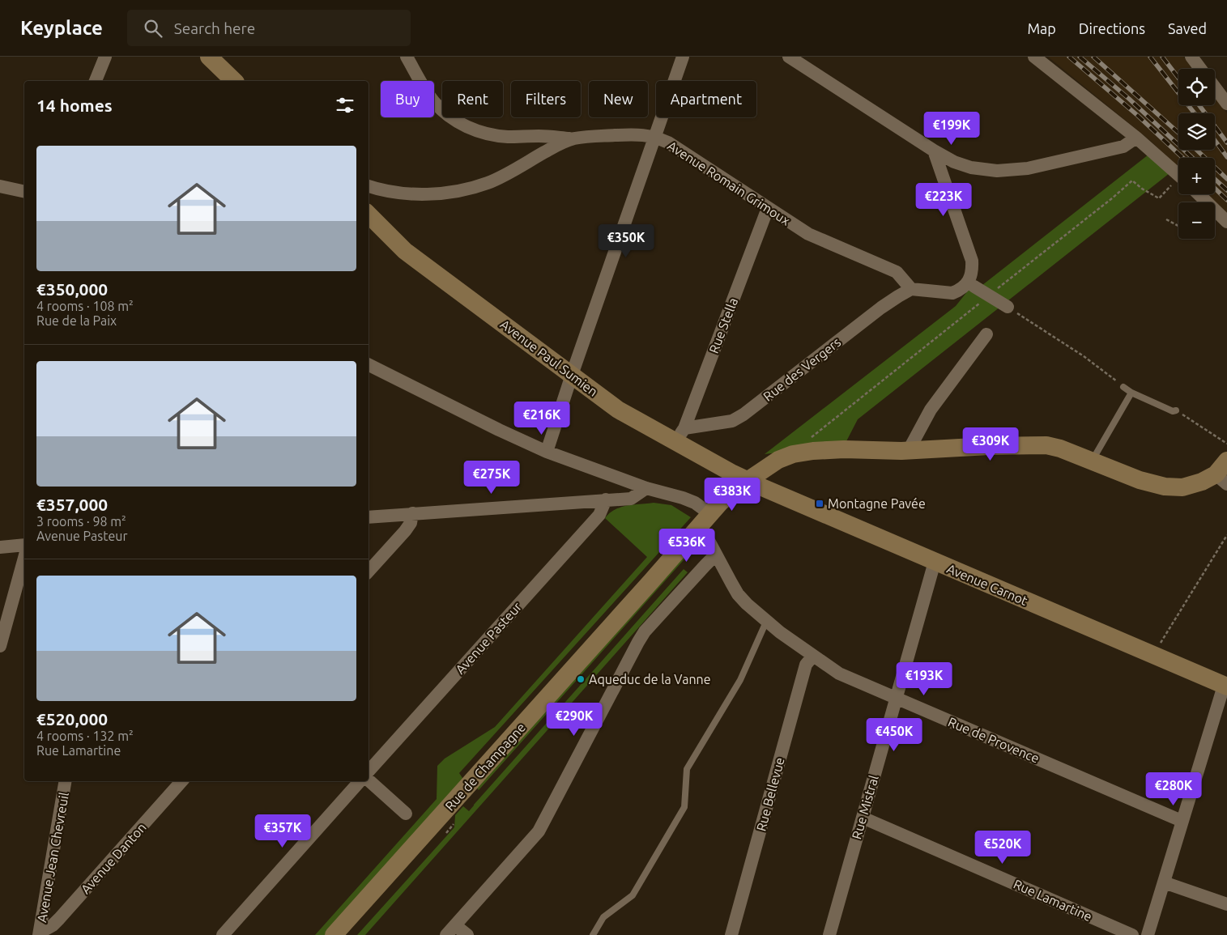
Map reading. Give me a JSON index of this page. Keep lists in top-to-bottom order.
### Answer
{
  "streets": {
    "street": [
      "Avenue Romain Grimoux",
      "Rue Stella",
      "Avenue Paul Sumien",
      "Rue des Vergers",
      "Avenue Carnot",
      "Avenue Pasteur",
      "Rue de Provence",
      "Rue de Champagne",
      "Rue Bellevue",
      "Rue Mistral",
      "Avenue Jean Chevreuil",
      "Avenue Danton",
      "Rue Lamartine"
    ]
  },
  "crossings": [
    ["Avenue Romain Grimoux", "Rue Stella"],
    ["Avenue Romain Grimoux", "Rue des Vergers"],
    ["Rue Stella", "Avenue Paul Sumien"],
    ["Rue Stella", "Rue des Vergers"],
    ["Avenue Paul Sumien", "Rue des Vergers"],
    ["Avenue Paul Sumien", "Avenue Carnot"],
    ["Avenue Paul Sumien", "Rue de Champagne"],
    ["Avenue Carnot", "Rue de Champagne"],
    ["Avenue Carnot", "Rue Mistral"],
    ["Rue de Provence", "Rue de Champagne"],
    ["Rue de Provence", "Rue Bellevue"],
    ["Rue de Provence", "Rue Mistral"],
    ["Rue Mistral", "Rue Lamartine"],
    ["Avenue Jean Chevreuil", "Avenue Danton"]
  ],
  "places": {
    "transit": ["Montagne Pavée"],
    "other": ["Aqueduc de la Vanne"]
  },
  "page": {
    "header": "Keyplace",
    "search": "Search here",
    "nav": ["Map", "Directions", "Saved"],
    "map_buttons": ["+", "−"],
    "chip": [
      "Buy",
      "Rent",
      "Filters",
      "New",
      "Apartment"
    ],
    "heading": "14 homes",
    "price": [
      "€199K",
      "€223K",
      "€350K",
      "€216K",
      "€309K",
      "€275K",
      "€383K",
      "€536K",
      "€193K",
      "€290K",
      "€450K",
      "€280K",
      "€357K",
      "€520K"
    ],
    "list": [
      {
        "name": "€350,000",
        "note": "4 rooms · 108 m² · Rue de la Paix"
      },
      {
        "name": "€357,000",
        "note": "3 rooms · 98 m² · Avenue Pasteur"
      },
      {
        "name": "€520,000",
        "note": "4 rooms · 132 m² · Rue Lamartine"
      }
    ]
  }
}
